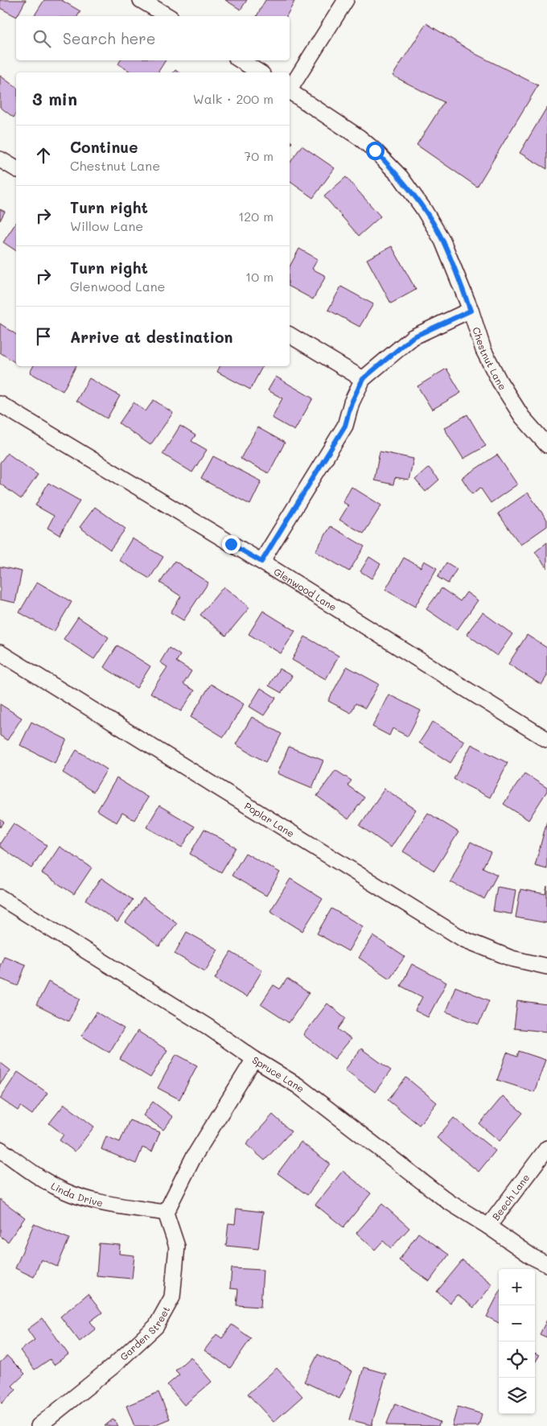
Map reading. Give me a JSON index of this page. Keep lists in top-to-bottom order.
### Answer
{
  "streets": {
    "street": [
      "Chestnut Lane",
      "Glenwood Lane",
      "Poplar Lane",
      "Spruce Lane",
      "Linda Drive",
      "Beech Lane",
      "Garden Street"
    ]
  },
  "crossings": [
    ["Spruce Lane", "Beech Lane"],
    ["Linda Drive", "Garden Street"]
  ],
  "page": {
    "search": "Search here",
    "heading": ["3 min", "Walk · 200 m"],
    "list": [
      ["Continue", "Chestnut Lane", "70 m"],
      ["Turn right", "Willow Lane", "120 m"],
      ["Turn right", "Glenwood Lane", "10 m"],
      "Arrive at destination"
    ],
    "map_buttons": ["+", "−"]
  }
}
